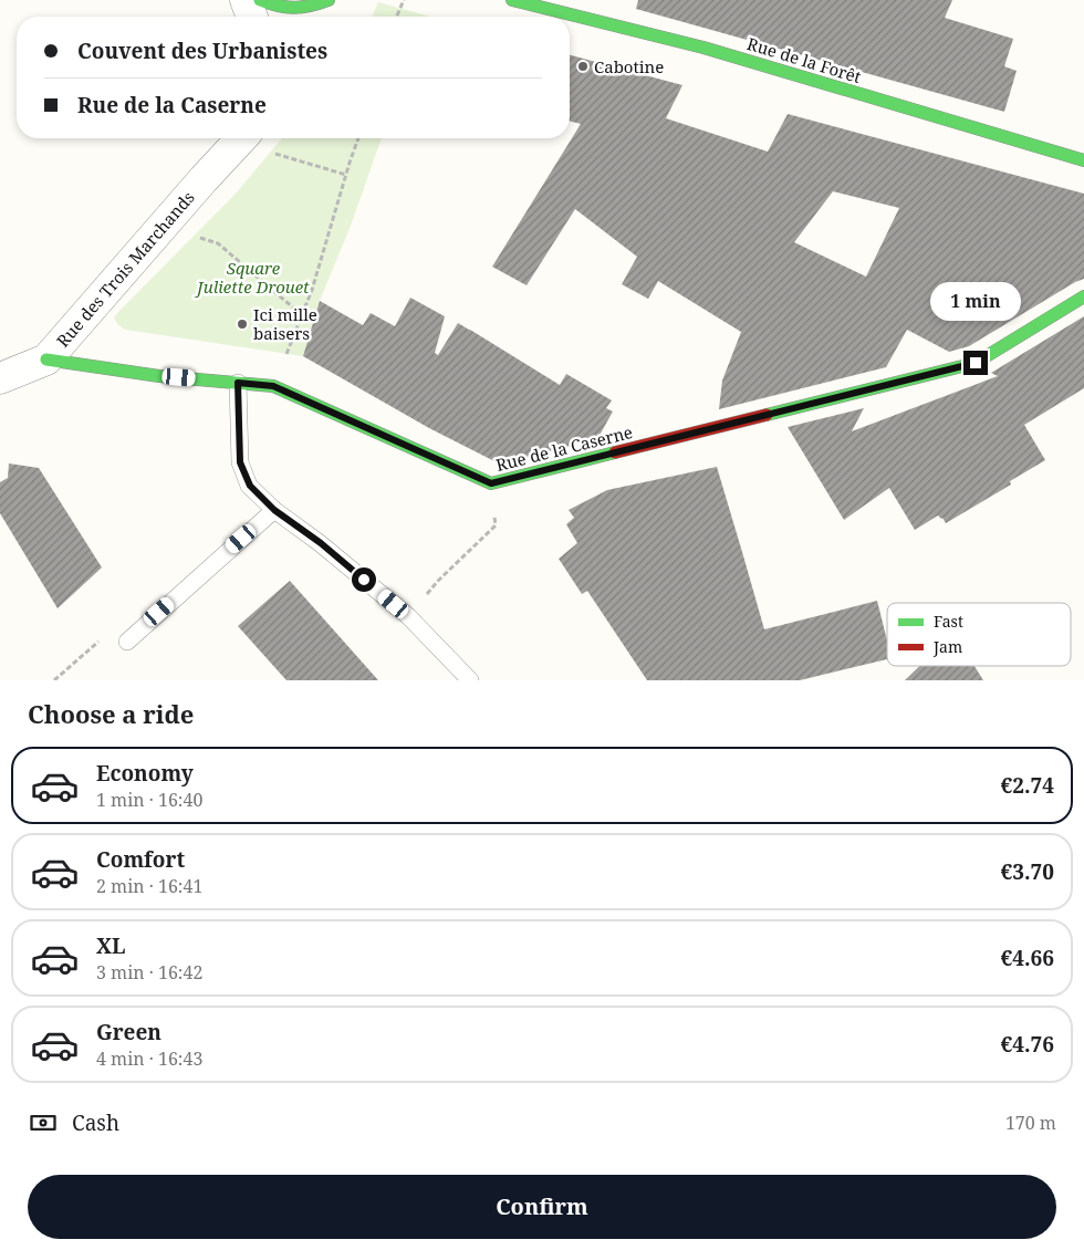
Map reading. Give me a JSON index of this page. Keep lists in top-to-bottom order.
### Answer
{
  "streets": {
    "street": ["Rue de la Forêt", "Rue des Trois Marchands", "Rue de la Caserne"]
  },
  "crossings": [
    ["Rue des Trois Marchands", "Rue de la Caserne"]
  ],
  "parks": ["Square Juliette Drouet"],
  "places": ["Cabotine", "Ici mille baisers"],
  "legend": ["Fast", "Jam"],
  "page": {
    "banner": ["Couvent des Urbanistes", "Rue de la Caserne"],
    "bubble": "1 min",
    "heading": "Choose a ride",
    "list": [
      {
        "name": "Economy",
        "note": "1 min · 16:40",
        "value": "€2.74"
      },
      {
        "name": "Comfort",
        "note": "2 min · 16:41",
        "value": "€3.70"
      },
      {
        "name": "XL",
        "note": "3 min · 16:42",
        "value": "€4.66"
      },
      {
        "name": "Green",
        "note": "4 min · 16:43",
        "value": "€4.76"
      }
    ],
    "pay": ["Cash", "170 m"],
    "buttons": "Confirm"
  }
}
